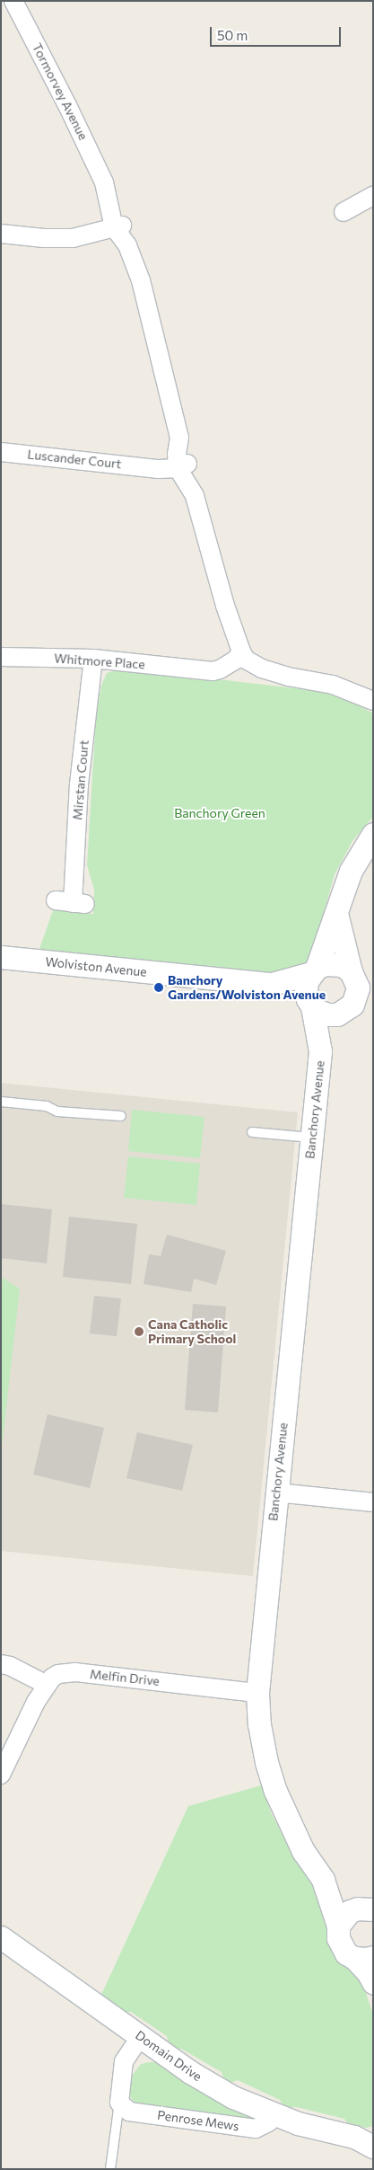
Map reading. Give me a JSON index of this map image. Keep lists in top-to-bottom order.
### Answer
{
  "streets": {
    "street": [
      "Tormorvey Avenue",
      "Luscander Court",
      "Whitmore Place",
      "Mirstan Court",
      "Wolviston Avenue",
      "Banchory Avenue",
      "Melfin Drive",
      "Domain Drive",
      "Penrose Mews"
    ]
  },
  "crossings": [
    ["Whitmore Place", "Mirstan Court"],
    ["Wolviston Avenue", "Banchory Avenue"],
    ["Banchory Avenue", "Melfin Drive"],
    ["Domain Drive", "Penrose Mews"]
  ],
  "parks": ["Banchory Green"],
  "places": ["Banchory Gardens/Wolviston Avenue", "Cana Catholic Primary School"],
  "scale_bar": "50 m"
}
